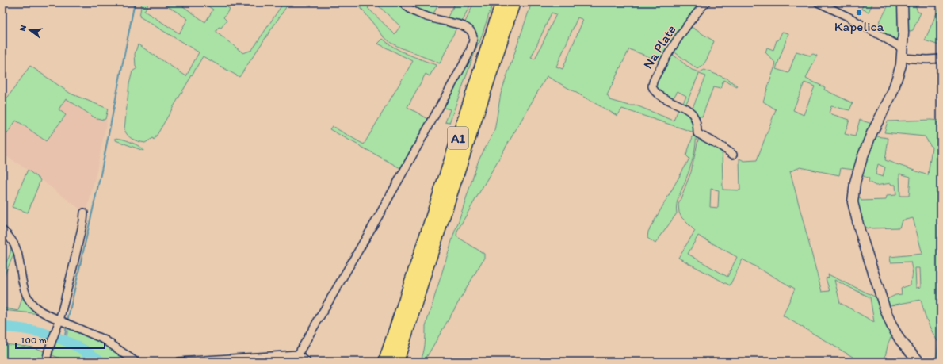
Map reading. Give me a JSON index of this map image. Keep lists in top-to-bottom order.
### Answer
{
  "streets": {
    "highway": ["A1"],
    "street": ["Na Plate"]
  },
  "places": ["Kapelica"],
  "scale_bar": "100 m",
  "north": "left"
}
